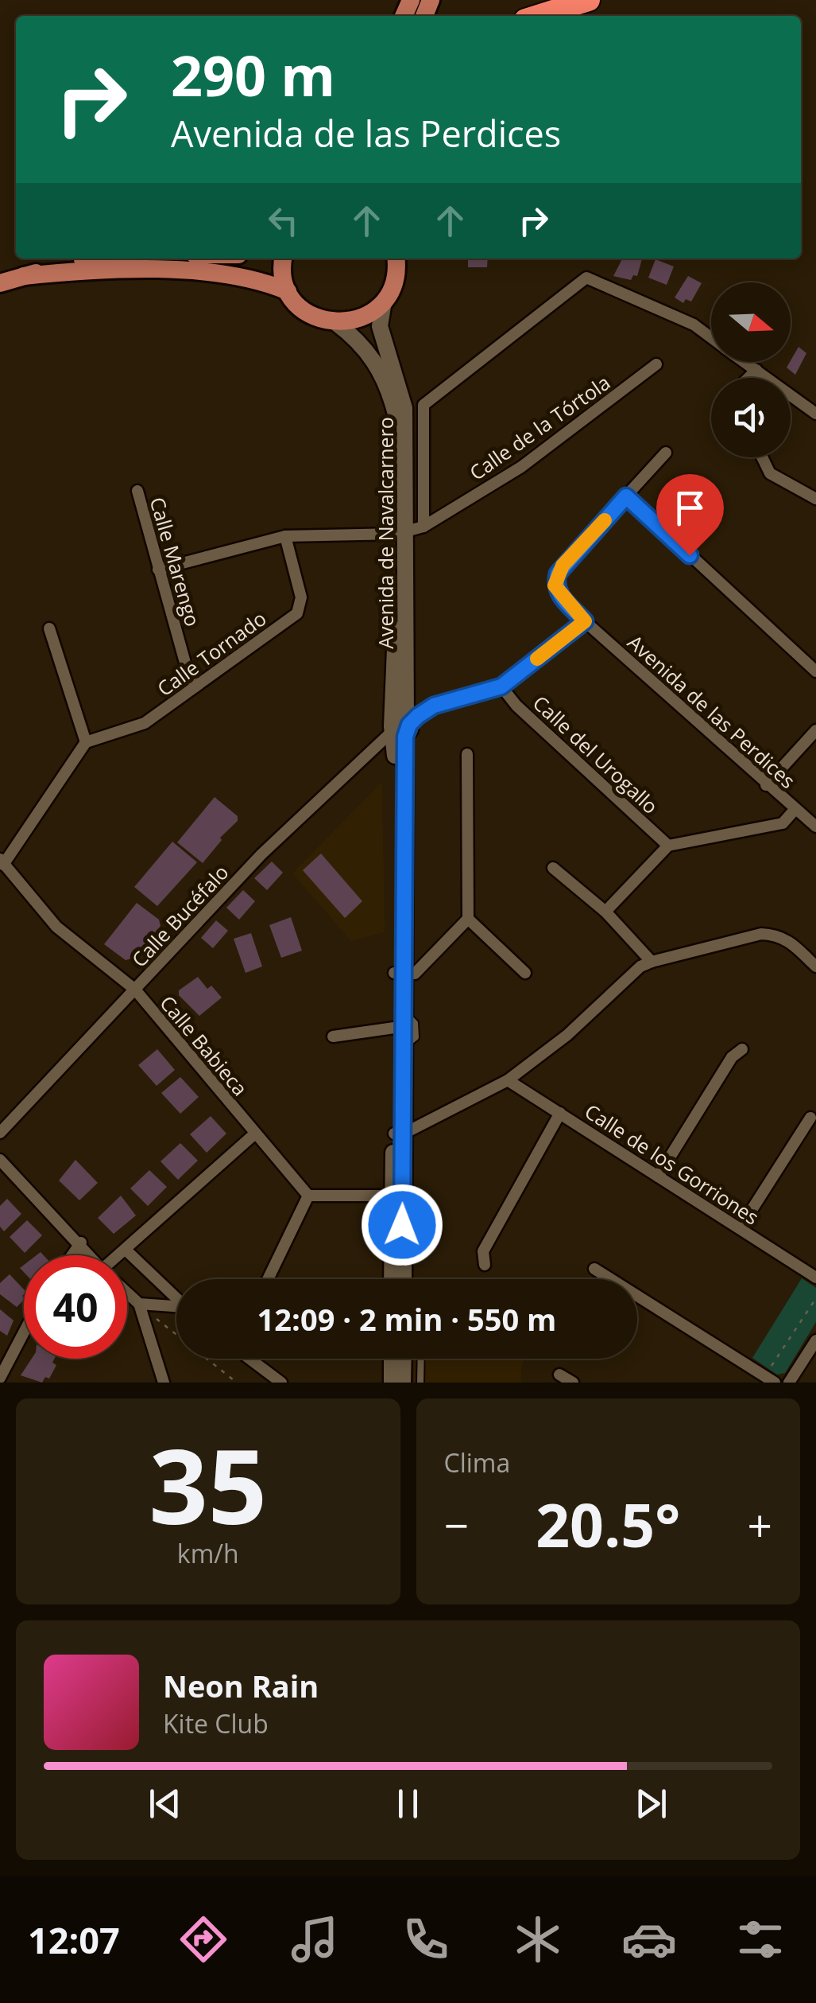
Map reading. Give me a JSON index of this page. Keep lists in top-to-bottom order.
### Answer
{
  "streets": {
    "street": [
      "Calle de la Tórtola",
      "Avenida de Navalcarnero",
      "Calle Marengo",
      "Calle Tornado",
      "Avenida de las Perdices",
      "Calle del Urogallo",
      "Calle Bucéfalo",
      "Calle Babieca",
      "Calle de los Gorriones"
    ]
  },
  "crossings": [
    ["Calle de la Tórtola", "Avenida de Navalcarnero"],
    ["Calle de la Tórtola", "Calle Tornado"],
    ["Avenida de Navalcarnero", "Calle Bucéfalo"],
    ["Calle Marengo", "Calle Tornado"],
    ["Calle Bucéfalo", "Calle Babieca"]
  ],
  "north": "right",
  "page": {
    "turn": ["290 m", "Avenida de las Perdices"],
    "limit": "40",
    "trip": "12:09 · 2 min · 550 m",
    "tile": [
      ["35", "km/h"],
      "Clima"
    ],
    "heat": ["−", "20.5°", "+"],
    "song": ["Neon Rain", "Kite Club"],
    "tabs": "12:07"
  }
}
